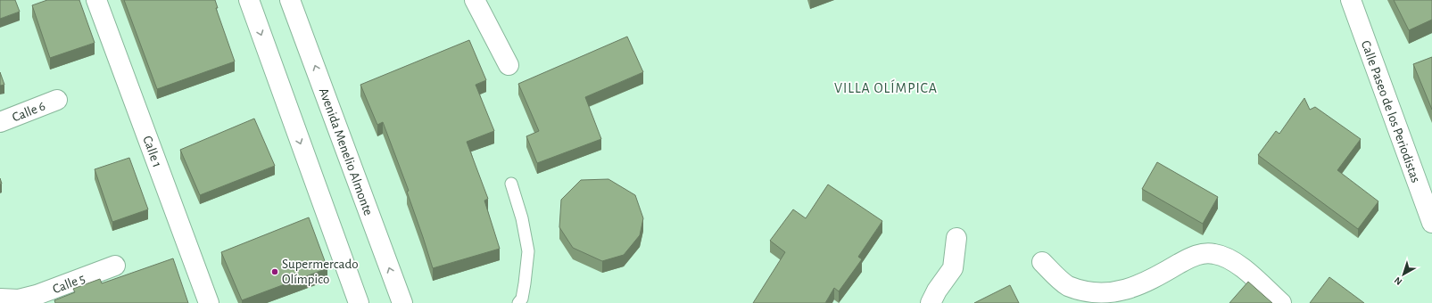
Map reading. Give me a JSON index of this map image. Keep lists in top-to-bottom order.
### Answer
{
  "streets": {
    "street": [
      "Calle 6",
      "Calle Paseo de los Periodistas",
      "Calle 1",
      "Avenida Menelio Almonte",
      "Calle 5"
    ]
  },
  "districts": ["VILLA OLÍMPICA"],
  "places": ["Supermercado Olímpico"],
  "north": "bottom left"
}
